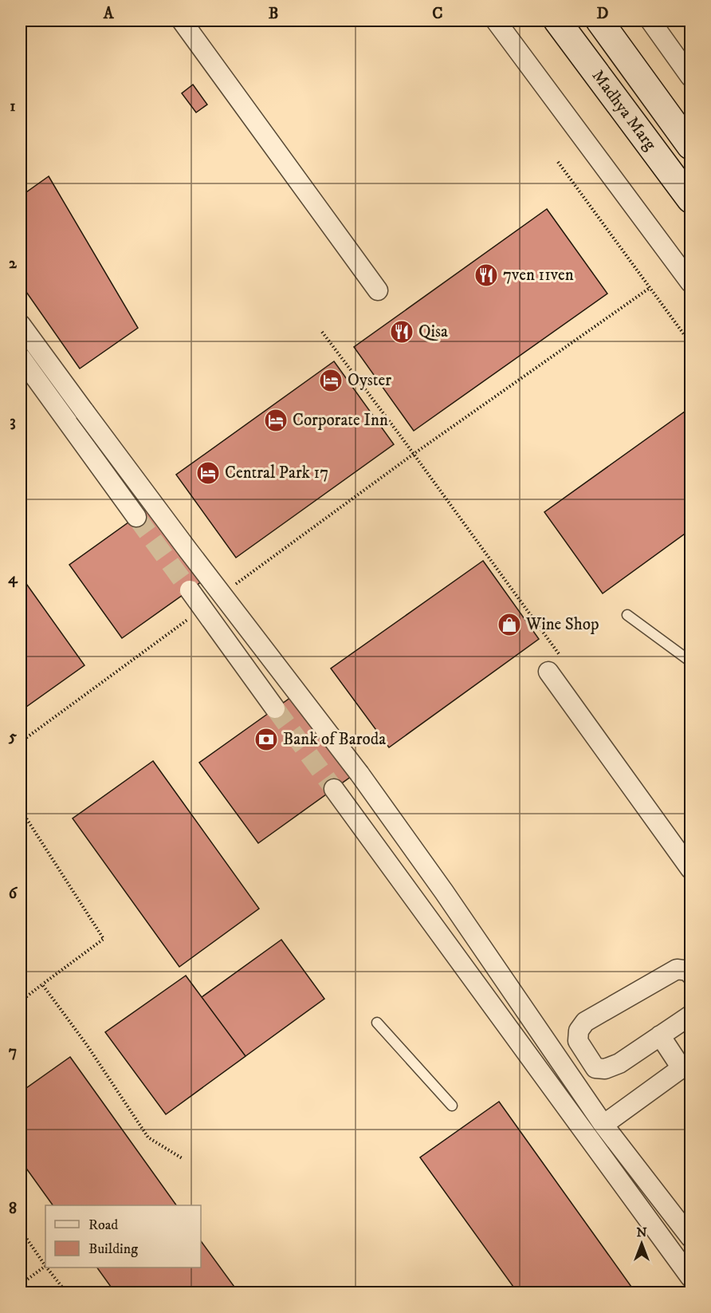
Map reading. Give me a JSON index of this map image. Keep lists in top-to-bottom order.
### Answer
{
  "streets": {
    "main road": ["Madhya Marg"]
  },
  "places": {
    "restaurant": ["7ven 11ven", "Qisa"],
    "hotel": ["Oyster", "Corporate Inn", "Central Park 17"],
    "shop": ["Wine Shop"],
    "bank": ["Bank of Baroda"]
  },
  "legend": ["Road", "Building"],
  "north": "top",
  "grid": {
    "columns": [
      "A",
      "B",
      "C",
      "D"
    ],
    "rows": [
      "1",
      "2",
      "3",
      "4",
      "5",
      "6",
      "7",
      "8"
    ]
  }
}
